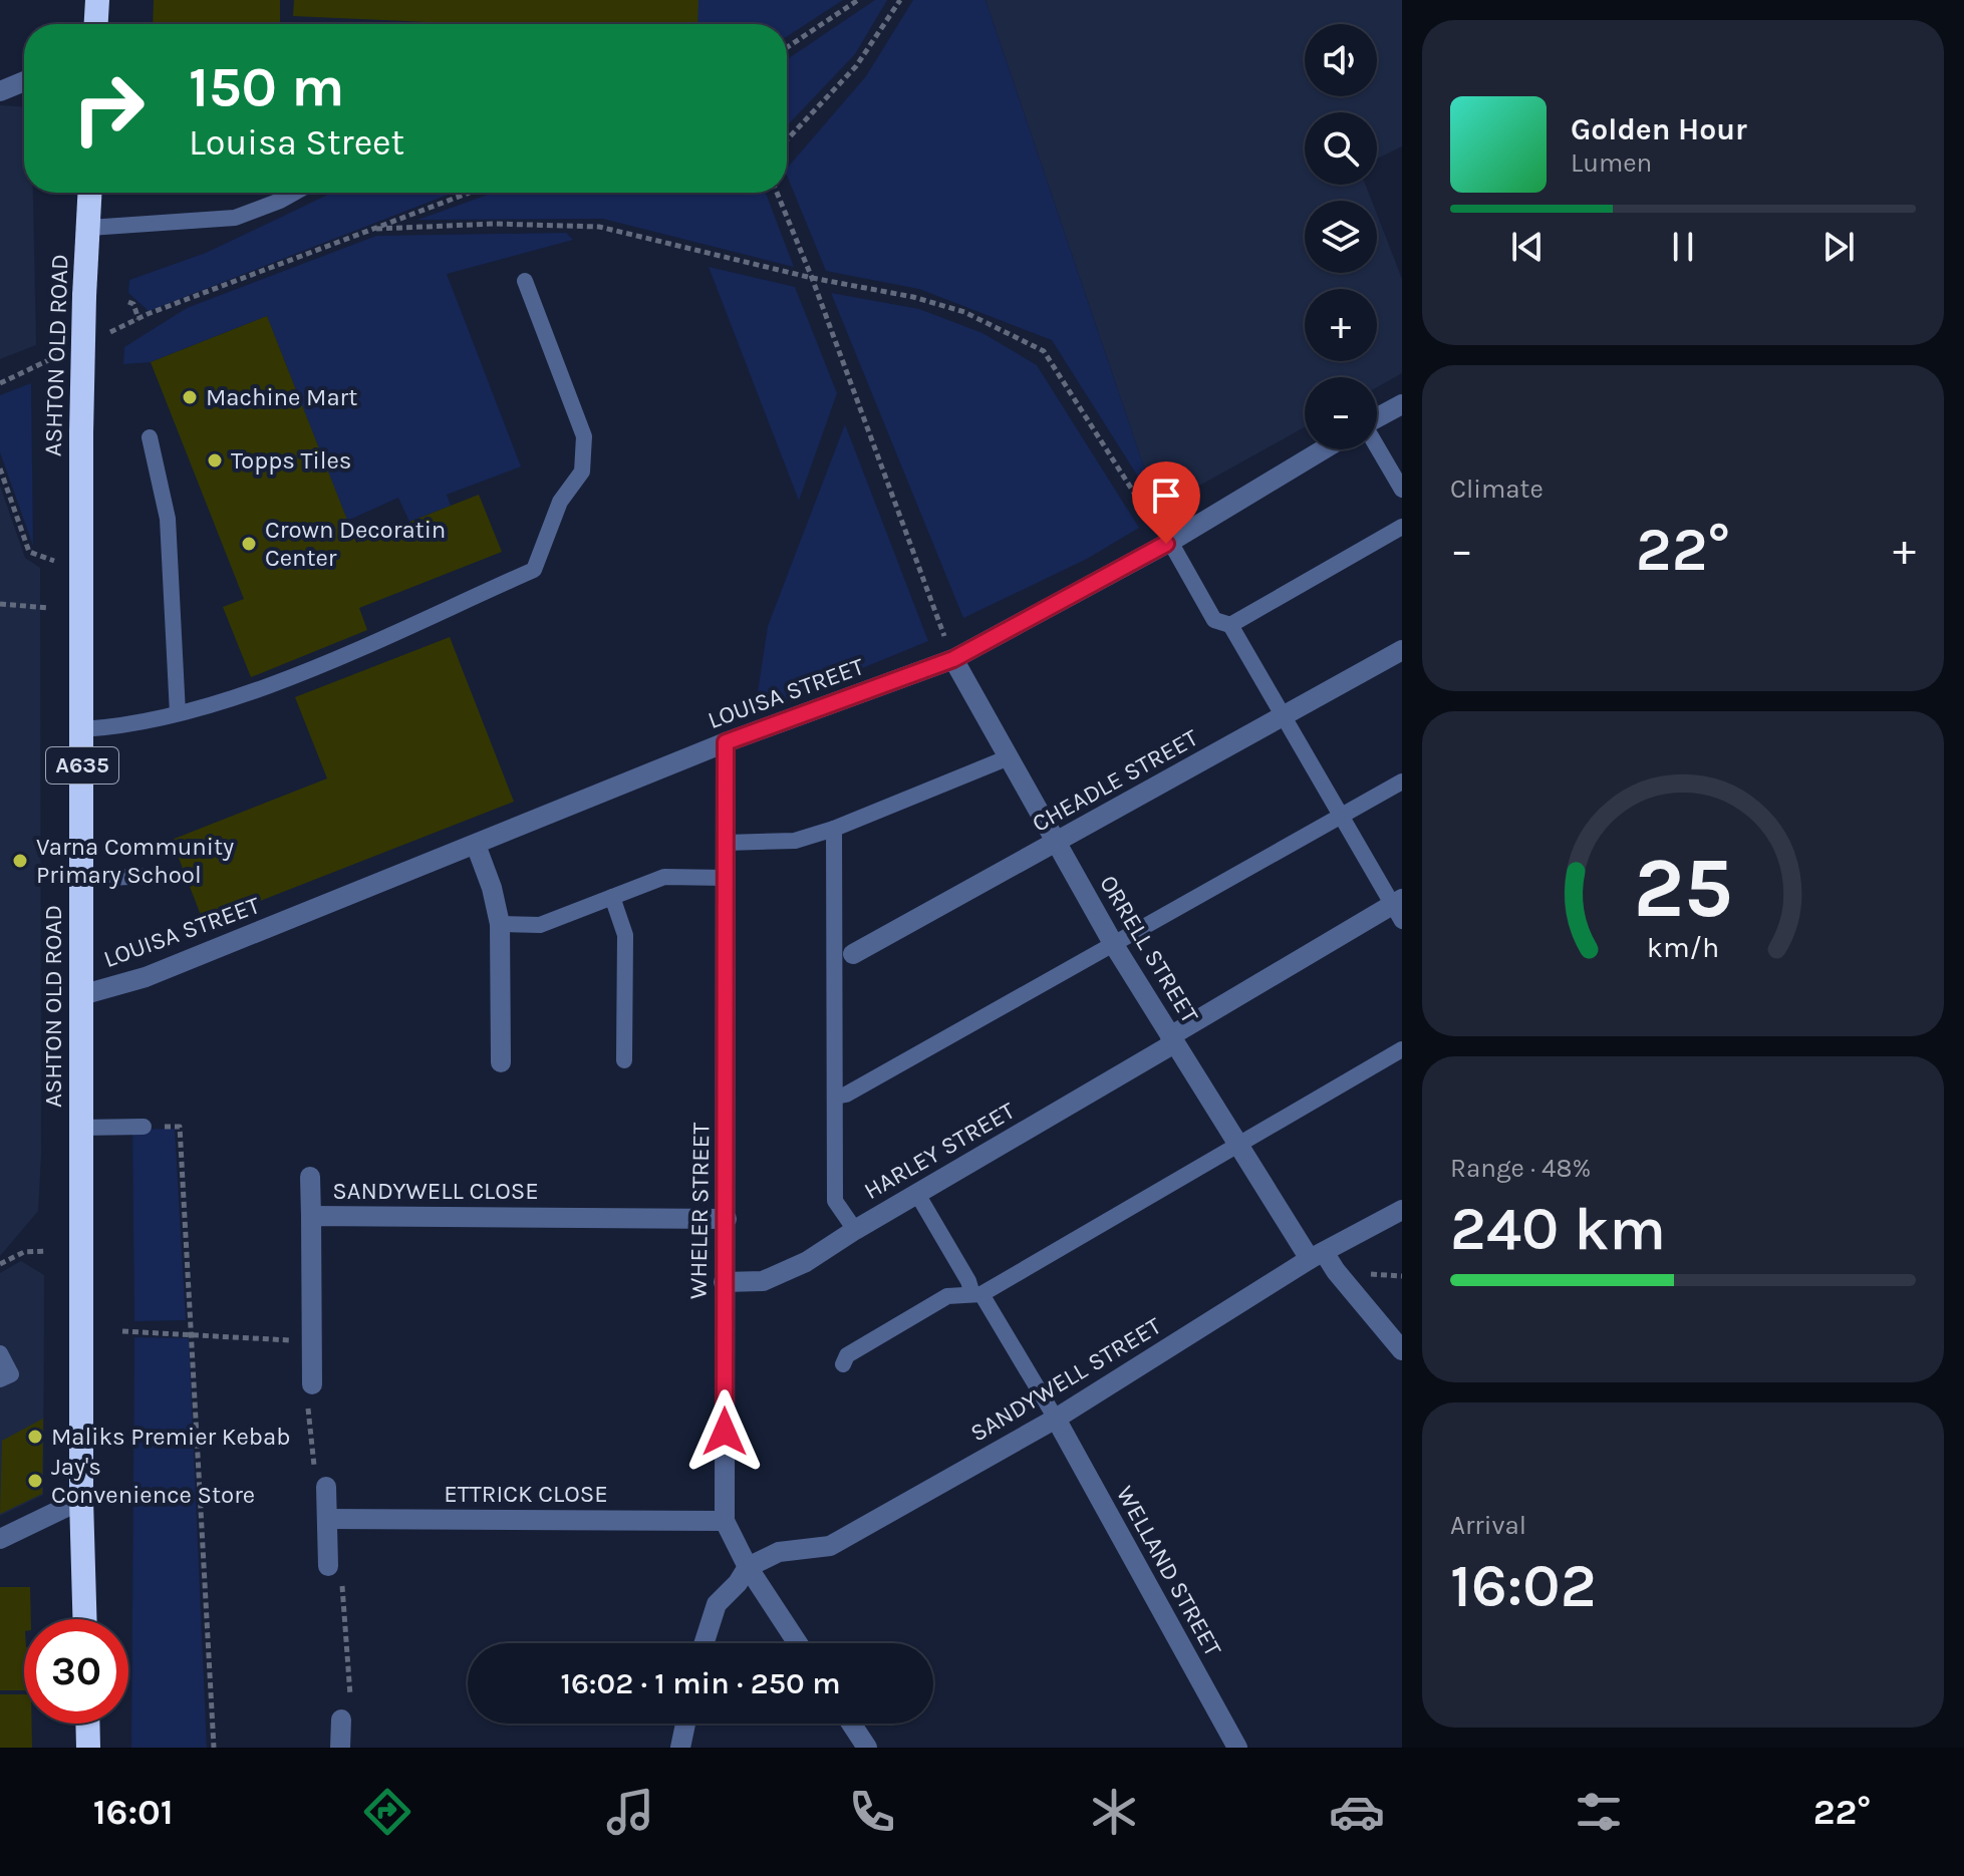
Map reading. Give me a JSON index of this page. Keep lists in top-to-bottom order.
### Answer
{
  "streets": {
    "highway": ["ASHTON OLD ROAD", "A635"],
    "street": [
      "LOUISA STREET",
      "CHEADLE STREET",
      "ORRELL STREET",
      "HARLEY STREET",
      "SANDYWELL CLOSE",
      "WHELER STREET",
      "SANDYWELL STREET",
      "ETTRICK CLOSE",
      "WELLAND STREET"
    ]
  },
  "crossings": [
    ["ASHTON OLD ROAD", "LOUISA STREET"],
    ["LOUISA STREET", "ORRELL STREET"],
    ["LOUISA STREET", "WHELER STREET"],
    ["CHEADLE STREET", "ORRELL STREET"],
    ["ORRELL STREET", "HARLEY STREET"],
    ["ORRELL STREET", "SANDYWELL STREET"],
    ["HARLEY STREET", "WHELER STREET"],
    ["SANDYWELL CLOSE", "WHELER STREET"],
    ["WHELER STREET", "SANDYWELL STREET"],
    ["WHELER STREET", "ETTRICK CLOSE"],
    ["SANDYWELL STREET", "WELLAND STREET"]
  ],
  "places": [
    "Machine Mart",
    "Topps Tiles",
    "Crown Decoratin Center",
    "Varna Community Primary School",
    "Maliks Premier Kebab",
    "Jay's Convenience Store"
  ],
  "page": {
    "map_buttons": ["+", "−"],
    "turn": ["150 m", "Louisa Street"],
    "song": ["Golden Hour", "Lumen"],
    "tile": [
      "Climate",
      ["Range · 48%", "240 km"],
      ["Arrival", "16:02"]
    ],
    "heat": ["−", "22°", "+"],
    "limit": "30",
    "trip": "16:02 · 1 min · 250 m",
    "tabs": ["16:01", "22°"],
    "gauge": ["25", "km/h"]
  }
}
